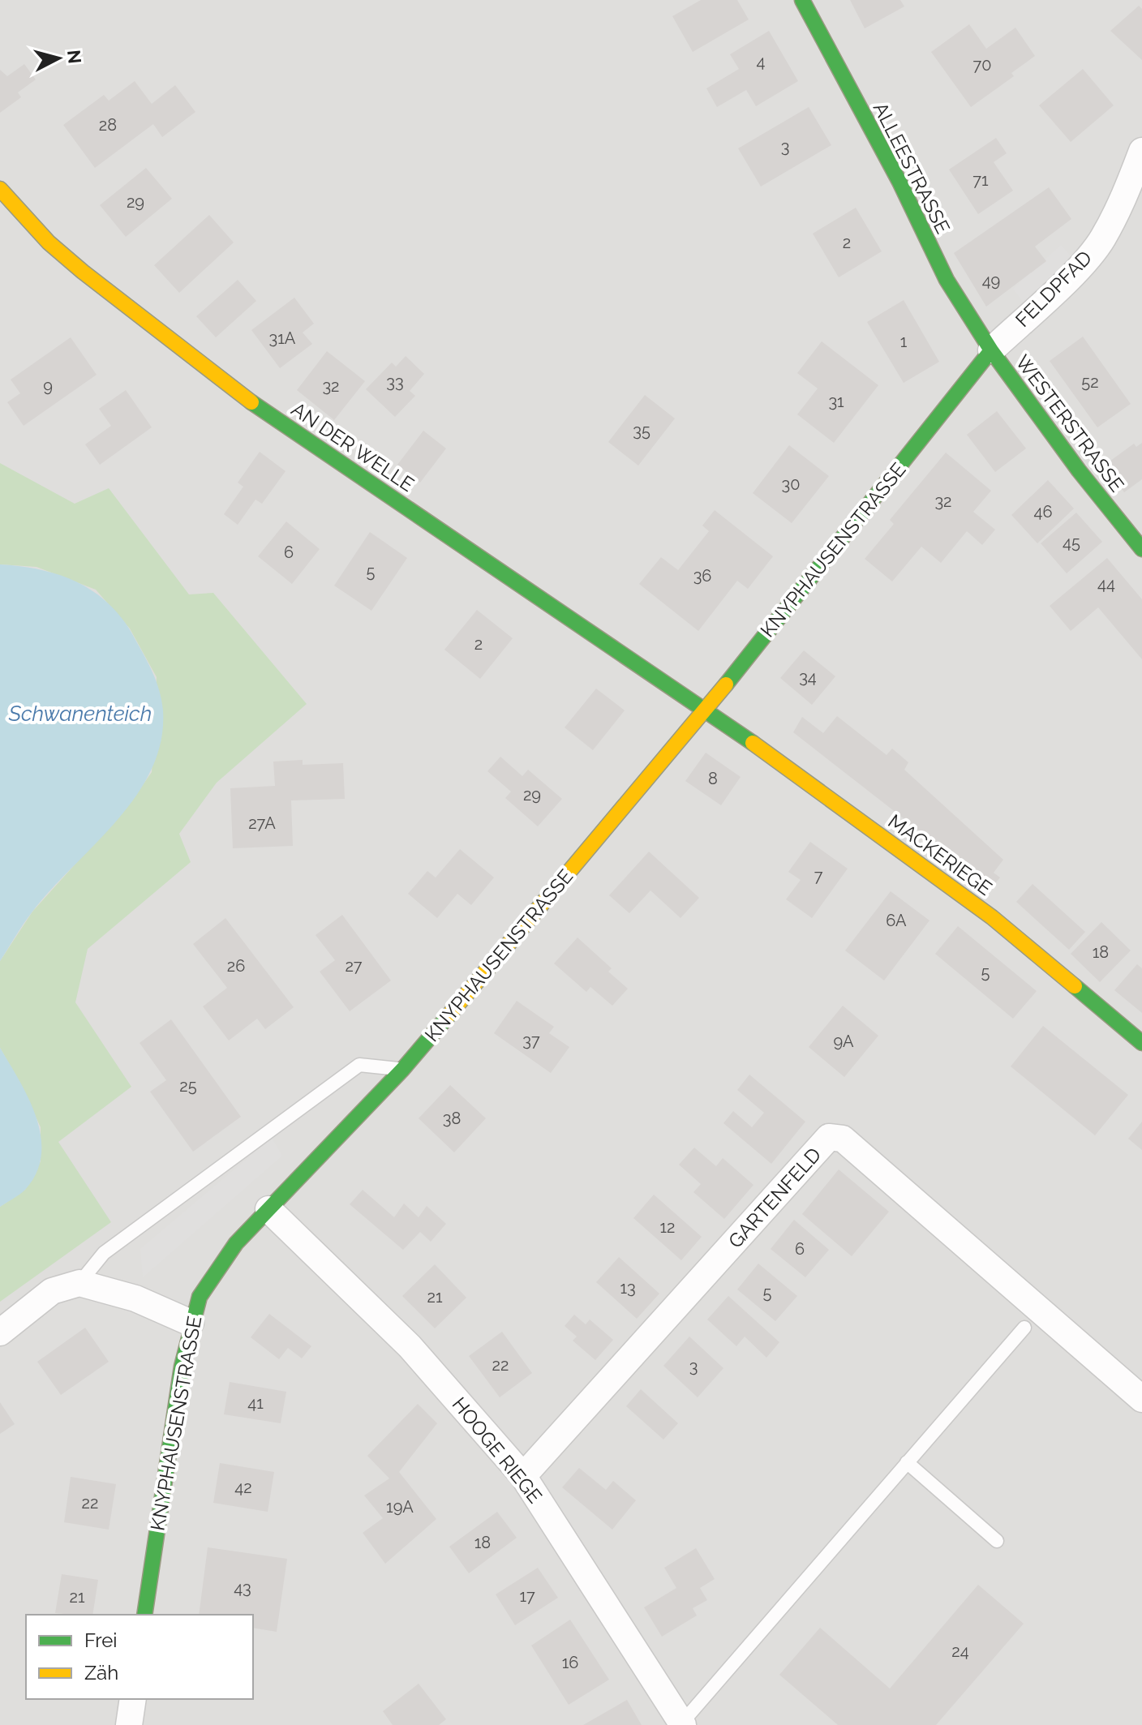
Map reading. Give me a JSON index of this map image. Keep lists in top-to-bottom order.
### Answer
{
  "streets": {
    "street": [
      "ALLEESTRASSE",
      "FELDPFAD",
      "WESTERSTRASSE",
      "AN DER WELLE",
      "KNYPHAUSENSTRASSE",
      "MACKERIEGE",
      "GARTENFELD",
      "HOOGE RIEGE"
    ]
  },
  "crossings": [
    ["ALLEESTRASSE", "FELDPFAD"],
    ["ALLEESTRASSE", "WESTERSTRASSE"],
    ["ALLEESTRASSE", "KNYPHAUSENSTRASSE"],
    ["FELDPFAD", "WESTERSTRASSE"],
    ["FELDPFAD", "KNYPHAUSENSTRASSE"],
    ["WESTERSTRASSE", "KNYPHAUSENSTRASSE"],
    ["AN DER WELLE", "KNYPHAUSENSTRASSE"],
    ["AN DER WELLE", "MACKERIEGE"],
    ["KNYPHAUSENSTRASSE", "MACKERIEGE"],
    ["KNYPHAUSENSTRASSE", "HOOGE RIEGE"],
    ["GARTENFELD", "HOOGE RIEGE"]
  ],
  "water": ["Schwanenteich"],
  "house_numbers": [
    "4",
    "70",
    "28",
    "3",
    "71",
    "29",
    "2",
    "49",
    "31A",
    "1",
    "33",
    "52",
    "9",
    "32",
    "31",
    "35",
    "30",
    "32",
    "46",
    "45",
    "6",
    "5",
    "36",
    "44",
    "2",
    "34",
    "8",
    "29",
    "27A",
    "7",
    "6A",
    "18",
    "26",
    "27",
    "5",
    "37",
    "9A",
    "25",
    "38",
    "12",
    "6",
    "13",
    "5",
    "21",
    "22",
    "3",
    "41",
    "42",
    "22",
    "19A",
    "18",
    "43",
    "17",
    "21",
    "24",
    "16"
  ],
  "legend": ["Frei", "Zäh"],
  "north": "right"
}
